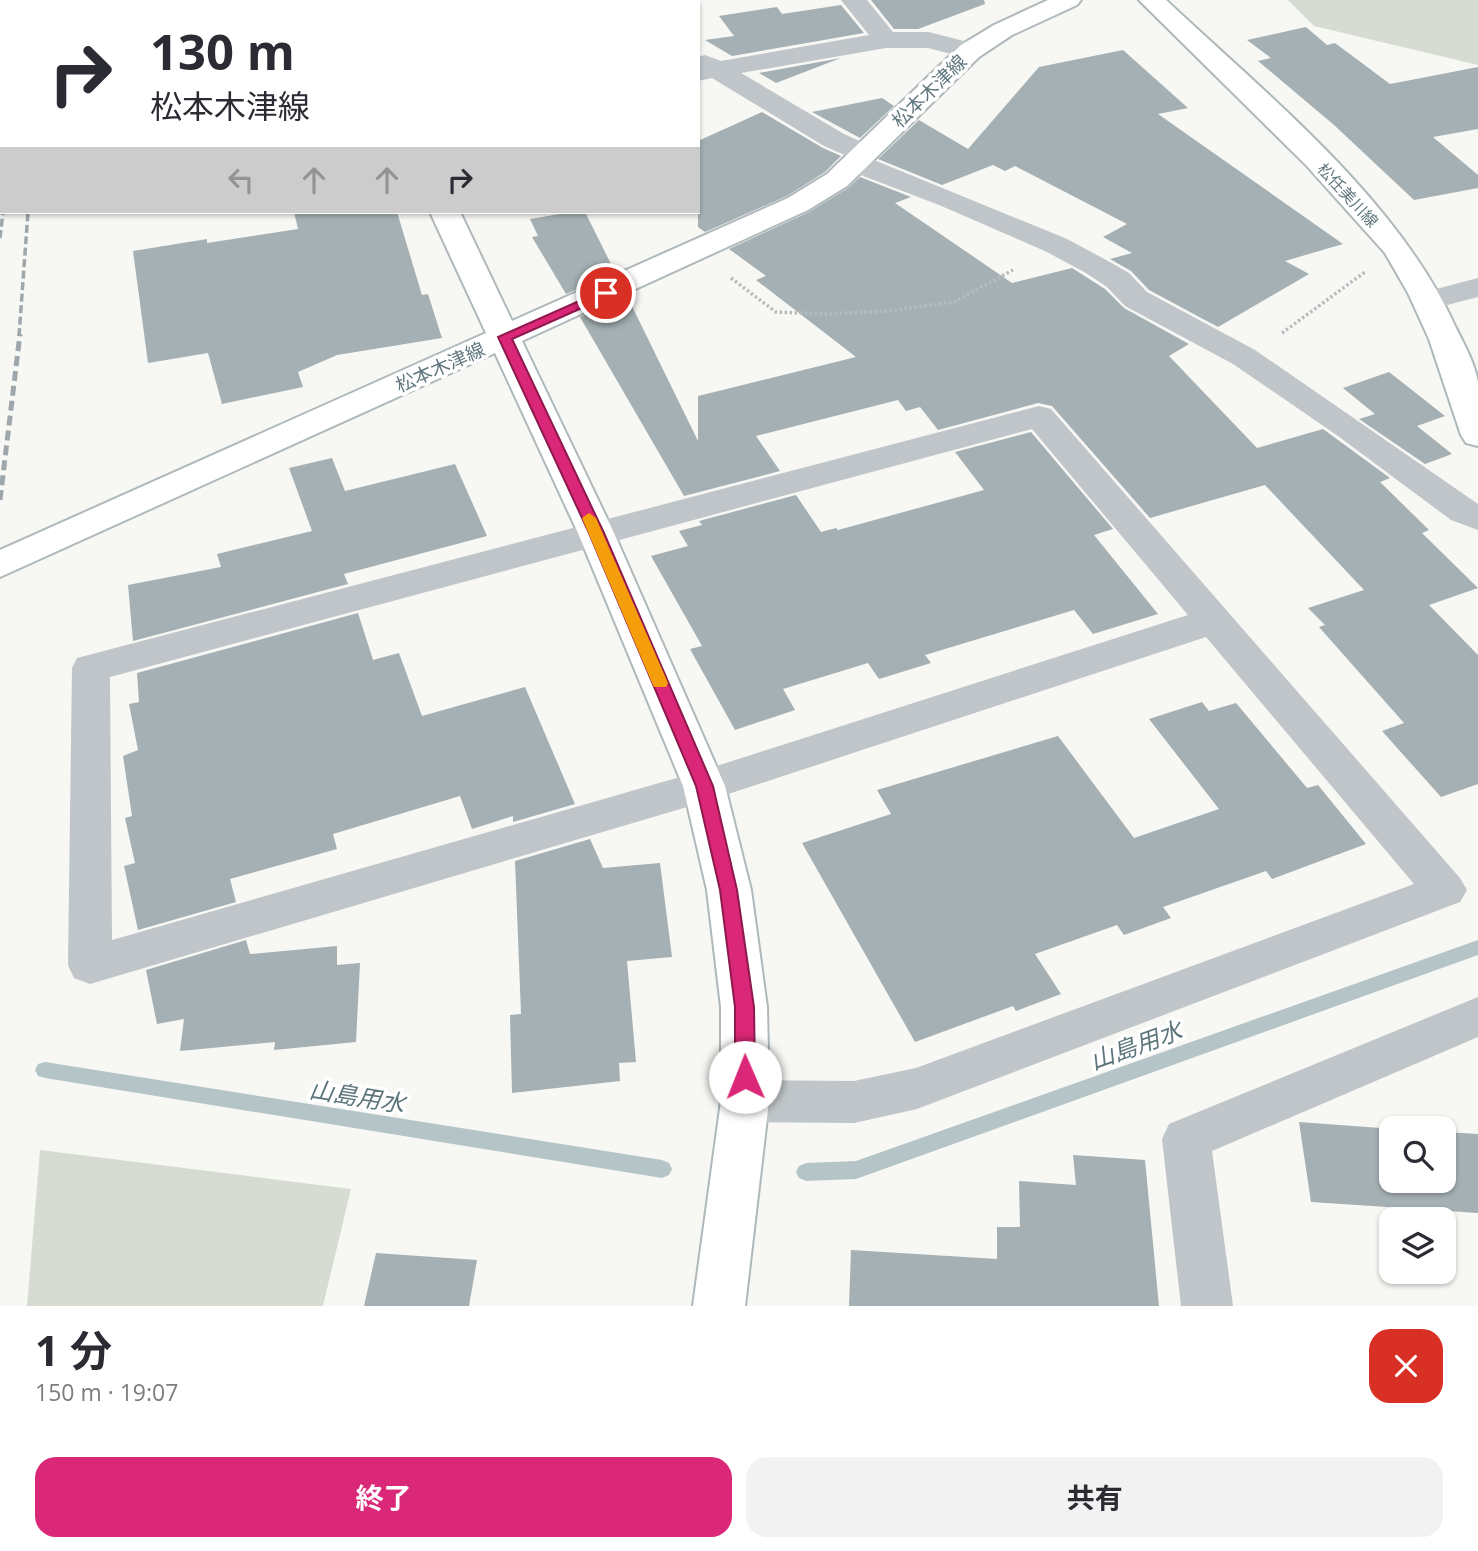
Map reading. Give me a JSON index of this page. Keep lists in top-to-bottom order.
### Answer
{
  "streets": {
    "main road": ["松本木津線", "松任美川線"]
  },
  "water": ["山島用水"],
  "page": {
    "turn": ["130 m", "松本木津線"],
    "heading": ["1 分", "150 m · 19:07"],
    "buttons": ["終了", "共有"]
  }
}
